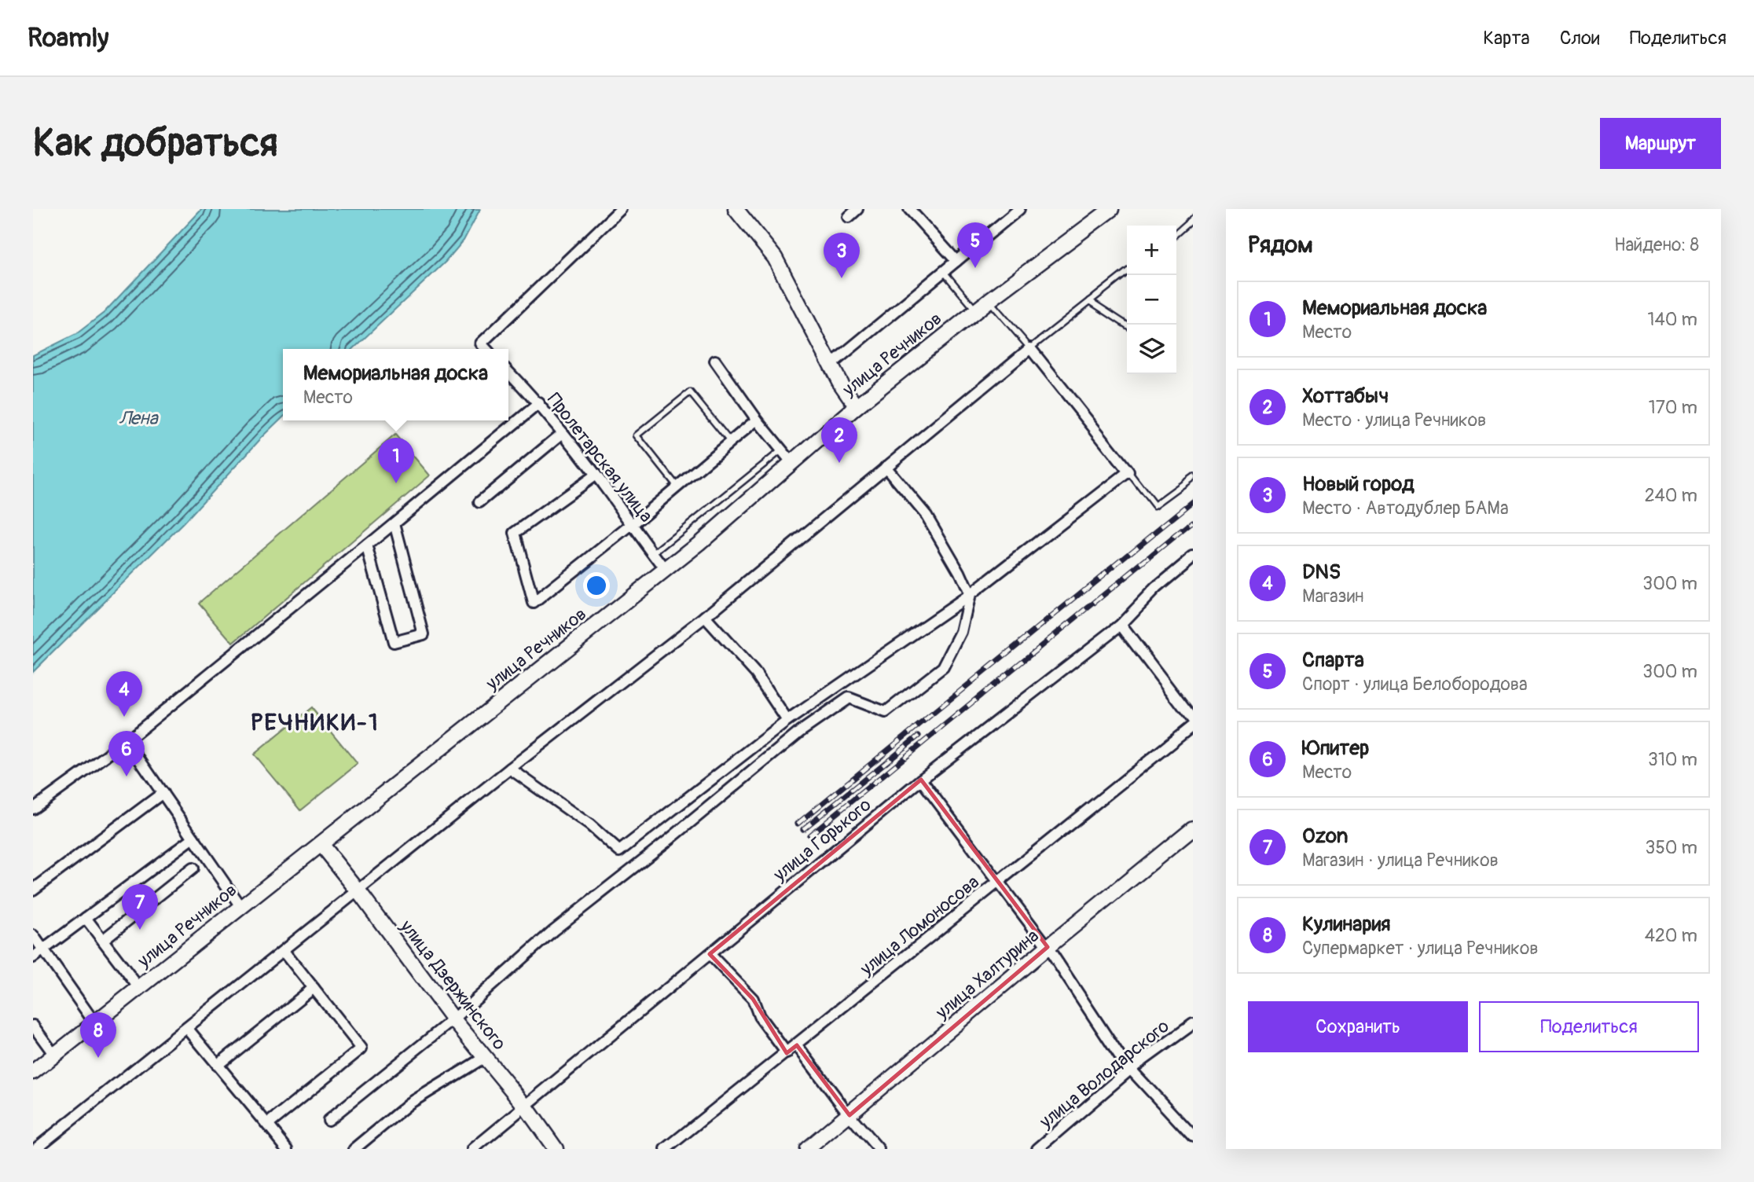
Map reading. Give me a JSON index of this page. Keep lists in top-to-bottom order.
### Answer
{
  "streets": {
    "street": [
      "улица Речников",
      "Пролетарская улица",
      "улица Горького",
      "улица Ломоносова",
      "улица Халтурина",
      "улица Дзержинского",
      "улица Володарского"
    ]
  },
  "crossings": [
    ["улица Речников", "Пролетарская улица"],
    ["улица Речников", "улица Дзержинского"],
    ["улица Горького", "улица Дзержинского"]
  ],
  "districts": ["РЕЧНИКИ-1"],
  "water": ["Лена"],
  "page": {
    "header": "Roamly",
    "nav": ["Карта", "Слои", "Поделиться"],
    "buttons": [
      "Маршрут",
      ["Сохранить", "Поделиться"]
    ],
    "title": "Как добраться",
    "heading": ["Рядом", "Найдено: 8"],
    "pins": [
      "5",
      "3",
      "2",
      "1",
      "4",
      "6",
      "7",
      "8"
    ],
    "map_buttons": ["+", "−"],
    "list": [
      {
        "mark": "1",
        "name": "Мемориальная доска",
        "note": "Место",
        "value": "140 m"
      },
      {
        "mark": "2",
        "name": "Хоттабыч",
        "note": "Место · улица Речников",
        "value": "170 m"
      },
      {
        "mark": "3",
        "name": "Новый город",
        "note": "Место · Автодублер БАМа",
        "value": "240 m"
      },
      {
        "mark": "4",
        "name": "DNS",
        "note": "Магазин",
        "value": "300 m"
      },
      {
        "mark": "5",
        "name": "Спарта",
        "note": "Спорт · улица Белобородова",
        "value": "300 m"
      },
      {
        "mark": "6",
        "name": "Юпитер",
        "note": "Место",
        "value": "310 m"
      },
      {
        "mark": "7",
        "name": "Ozon",
        "note": "Магазин · улица Речников",
        "value": "350 m"
      },
      {
        "mark": "8",
        "name": "Кулинария",
        "note": "Супермаркет · улица Речников",
        "value": "420 m"
      }
    ],
    "popup": ["Мемориальная доска", "Место"]
  }
}
